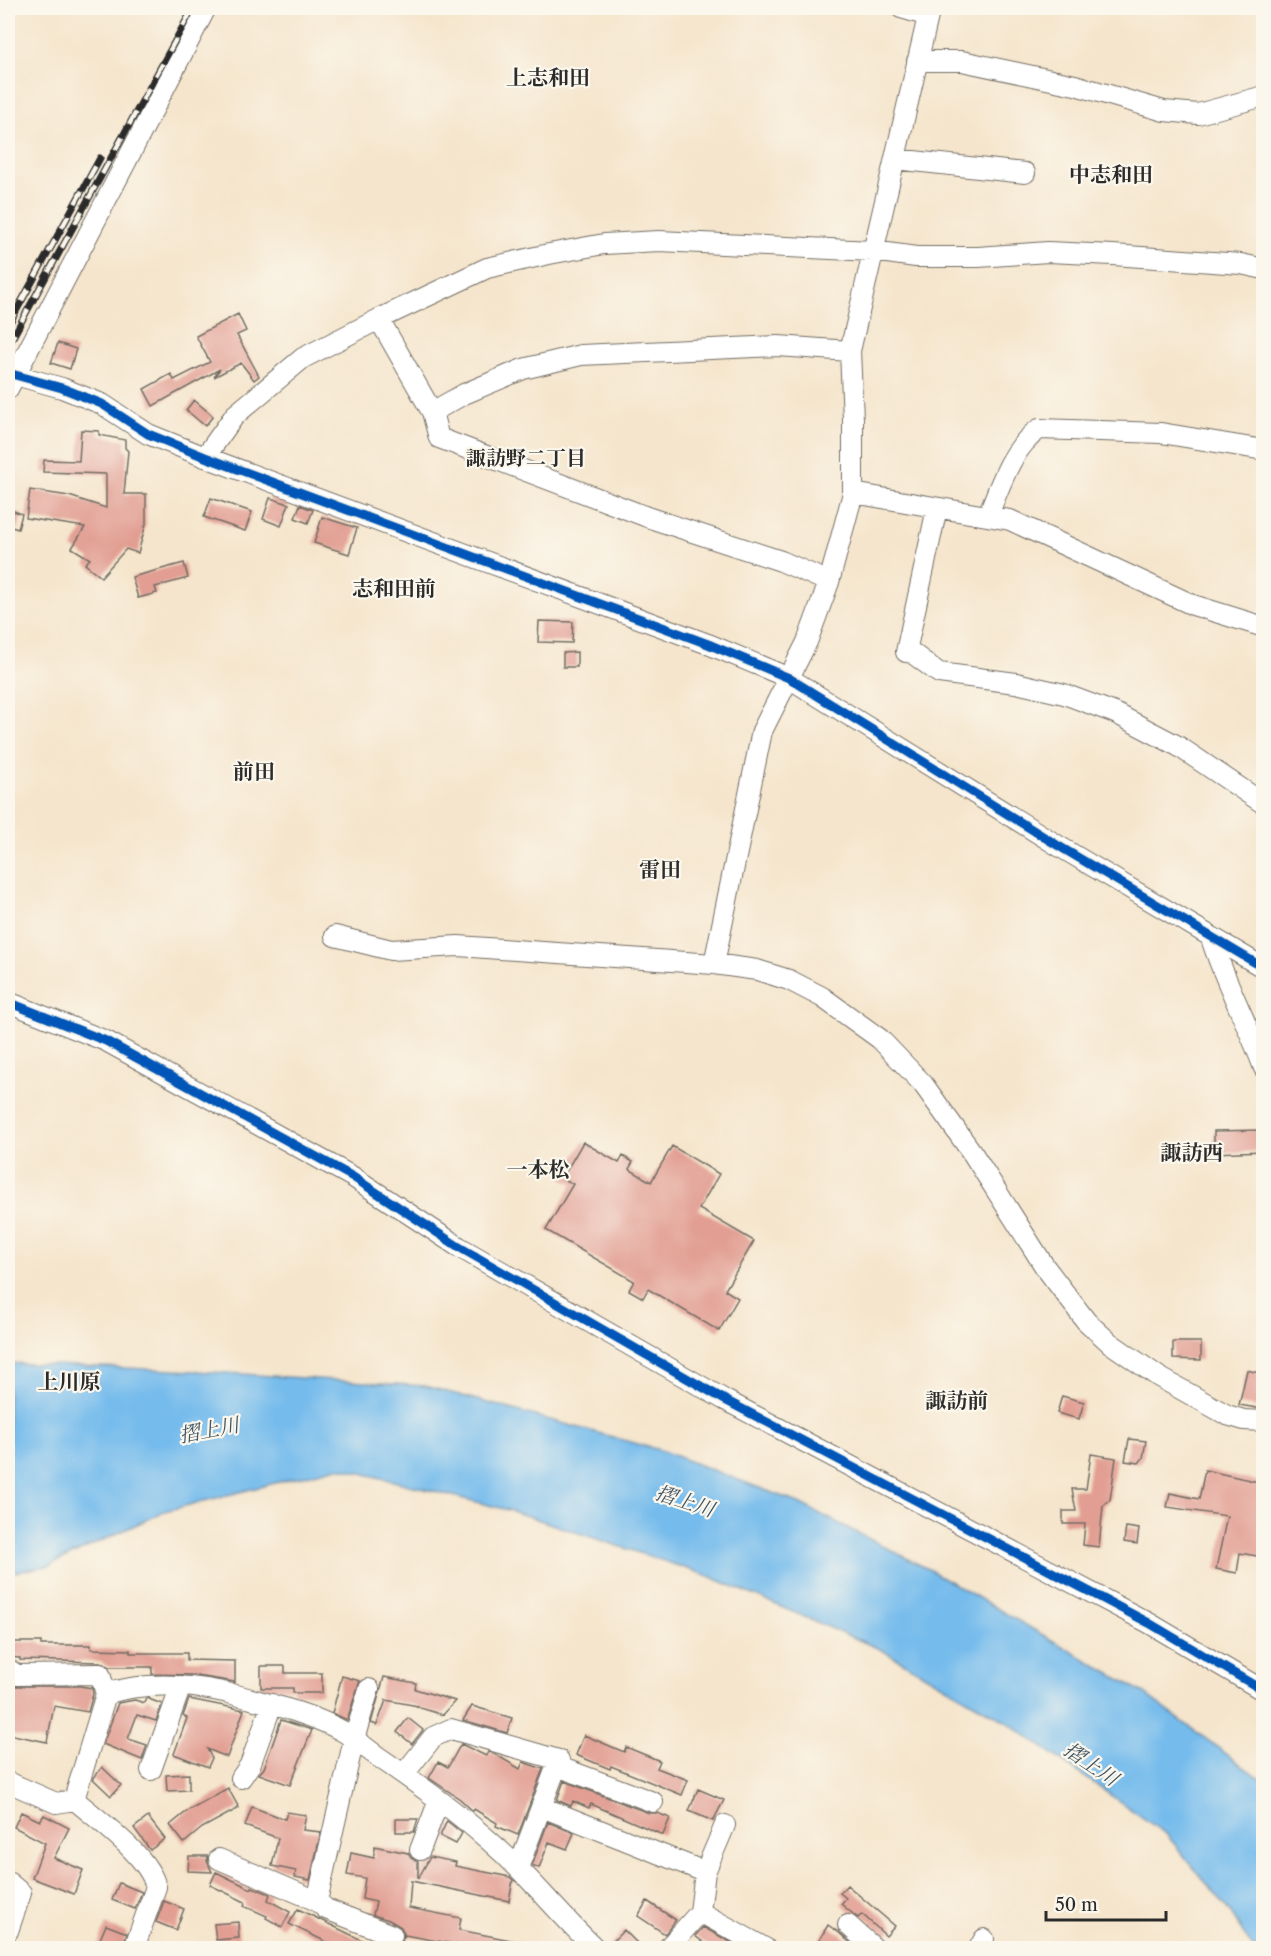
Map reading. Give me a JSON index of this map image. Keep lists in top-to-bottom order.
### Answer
{
  "districts": [
    "上志和田",
    "中志和田",
    "諏訪野二丁目",
    "志和田前",
    "前田",
    "雷田",
    "諏訪西",
    "一本松",
    "上川原",
    "諏訪前"
  ],
  "water": ["摺上川"],
  "scale_bar": "50 m"
}
